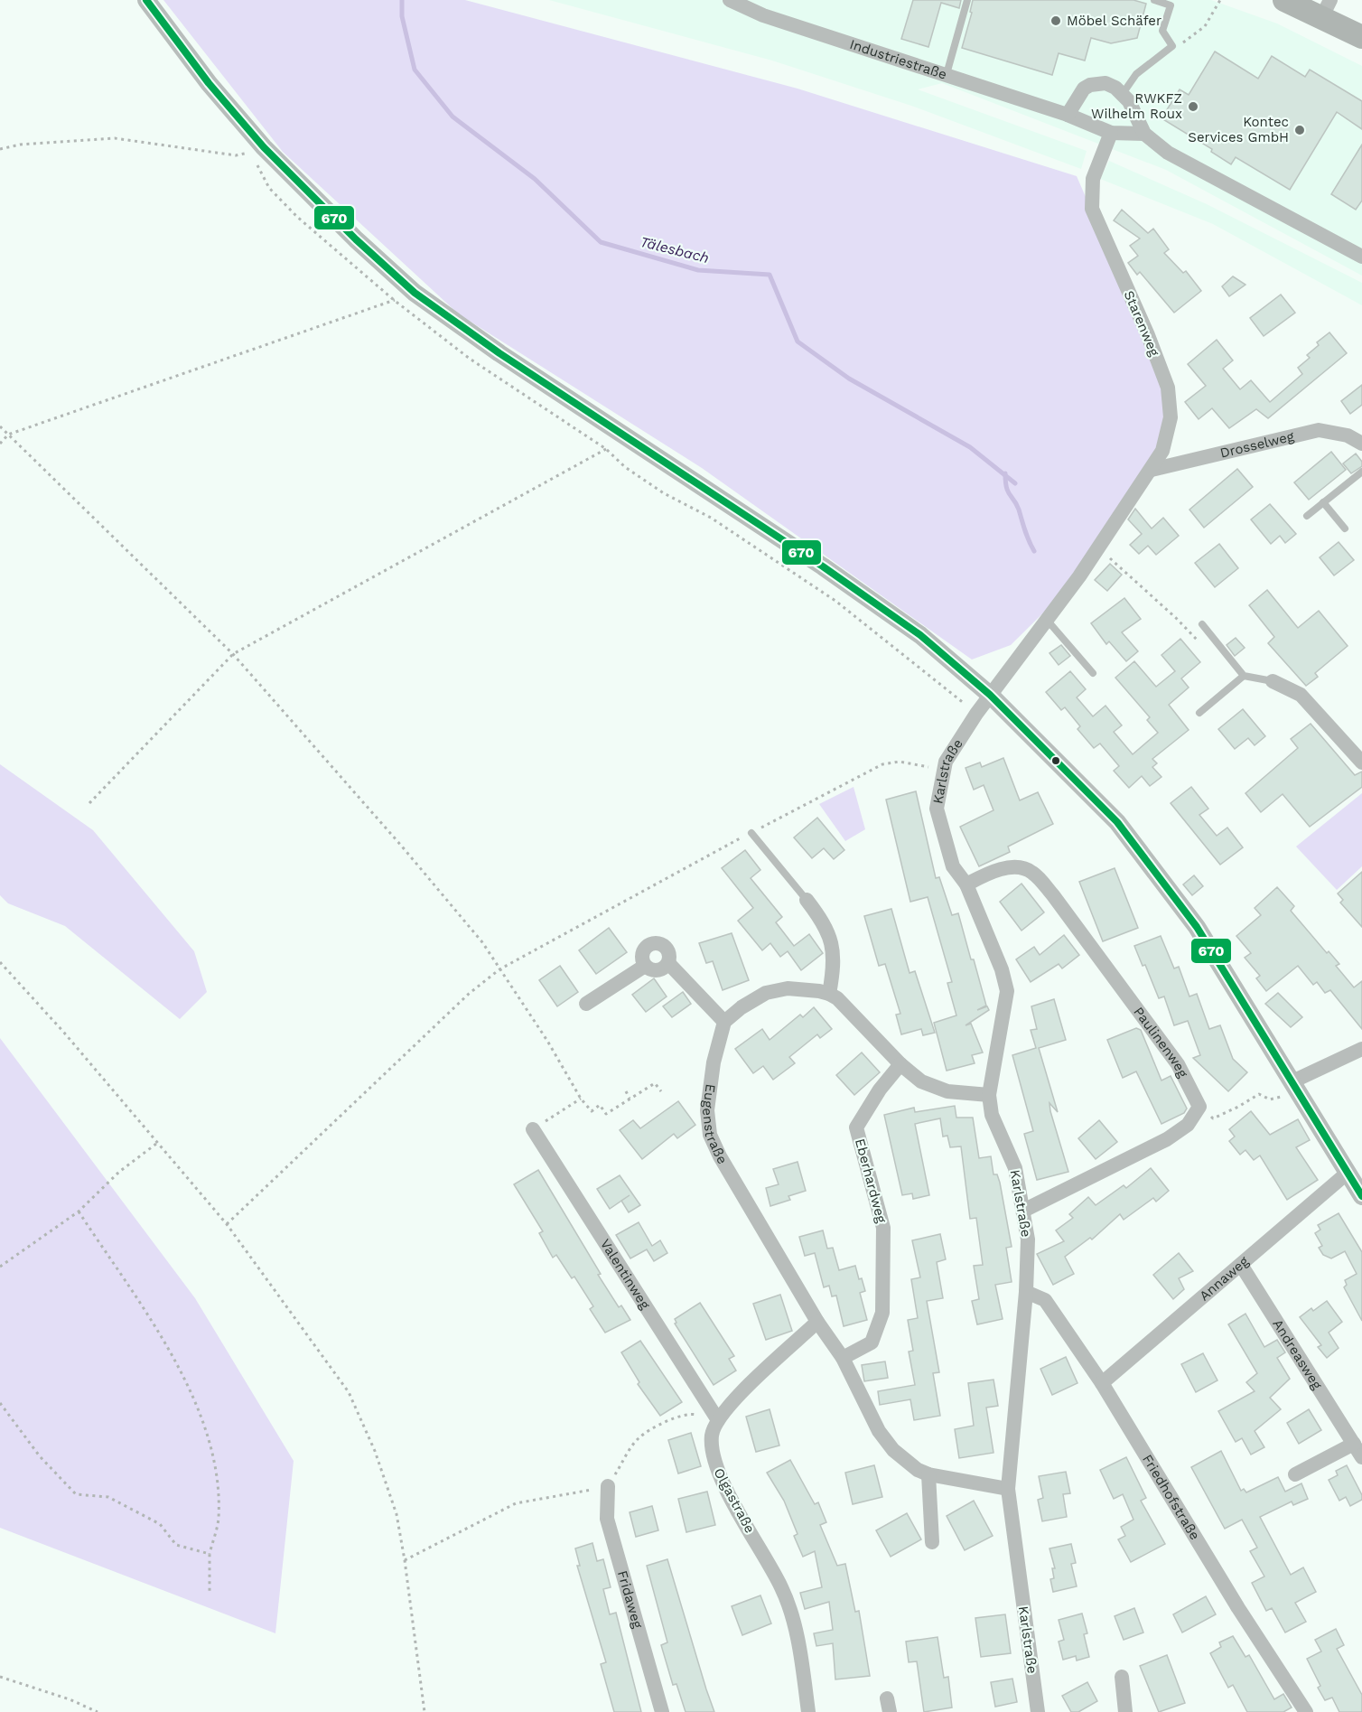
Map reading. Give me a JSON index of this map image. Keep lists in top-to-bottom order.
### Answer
{
  "streets": {
    "street": [
      "Industriestraße",
      "Starenweg",
      "Drosselweg",
      "Karlstraße",
      "Paulinenweg",
      "Eugenstraße",
      "Eberhardweg",
      "Valentinweg",
      "Annaweg",
      "Andreasweg",
      "Friedhofstraße",
      "Olgastraße",
      "Fridaweg"
    ]
  },
  "crossings": [
    ["Industriestraße", "Starenweg"],
    ["Starenweg", "Drosselweg"],
    ["Starenweg", "Karlstraße"],
    ["Karlstraße", "Paulinenweg"],
    ["Karlstraße", "Eugenstraße"],
    ["Karlstraße", "Friedhofstraße"],
    ["Eugenstraße", "Eberhardweg"],
    ["Eugenstraße", "Olgastraße"],
    ["Valentinweg", "Olgastraße"],
    ["Annaweg", "Andreasweg"],
    ["Annaweg", "Friedhofstraße"]
  ],
  "water": ["Tälesbach"],
  "places": ["Möbel Schäfer", "RWKFZ Wilhelm Roux", "Kontec Services GmbH"],
  "lines": ["transit line 670"]
}
